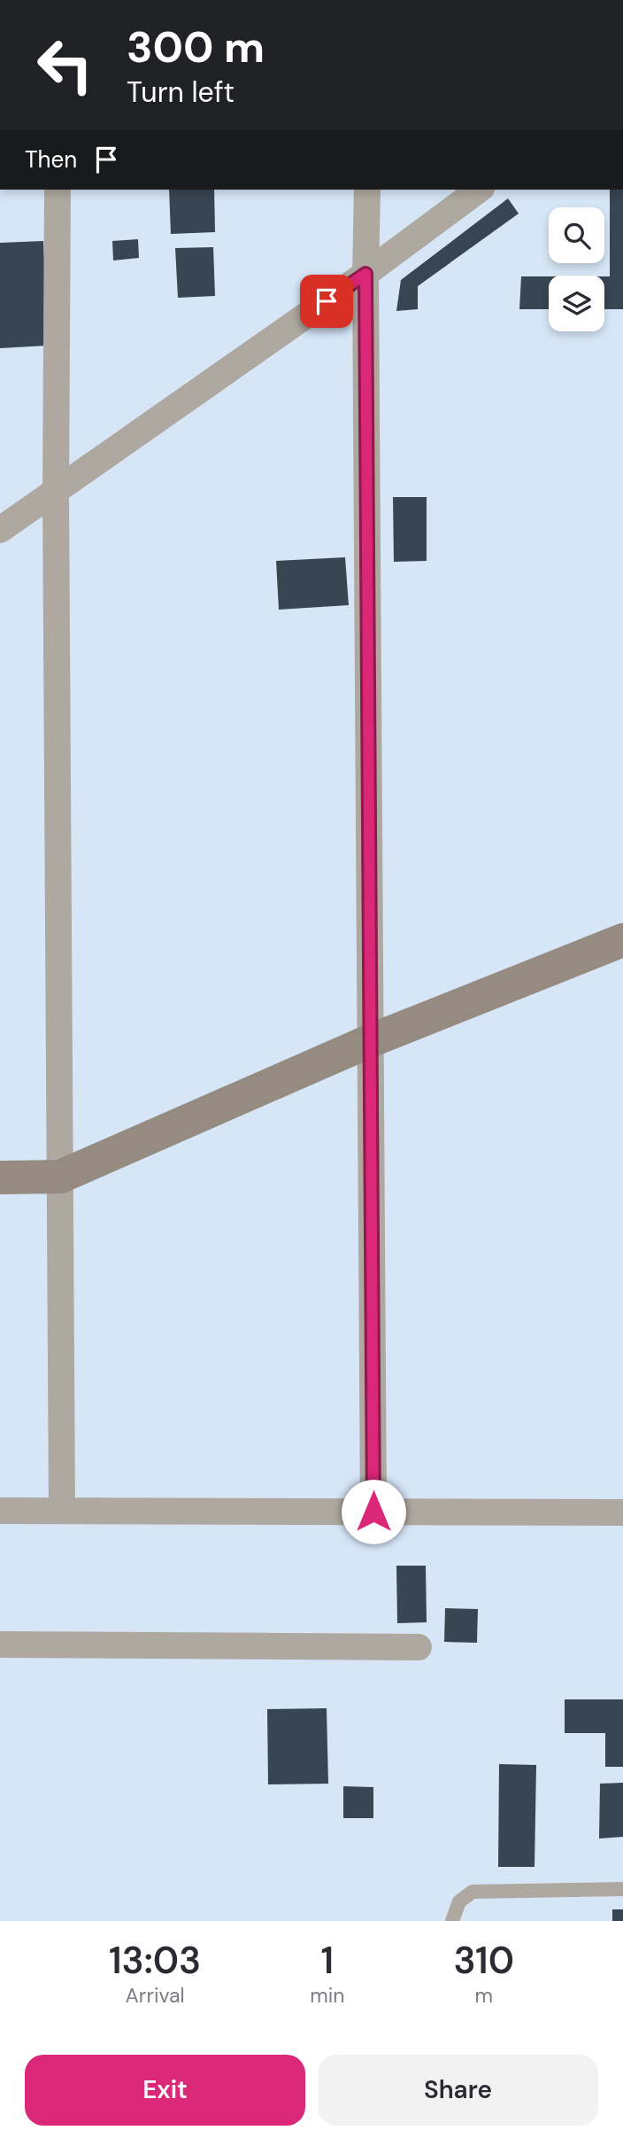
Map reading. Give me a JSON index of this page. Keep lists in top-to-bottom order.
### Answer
{
  "page": {
    "turn": ["300 m", "Turn left"],
    "then": "Then",
    "eta": [
      "13:03",
      "Arrival",
      "1",
      "min",
      "310",
      "m"
    ],
    "buttons": ["Exit", "Share"]
  }
}
